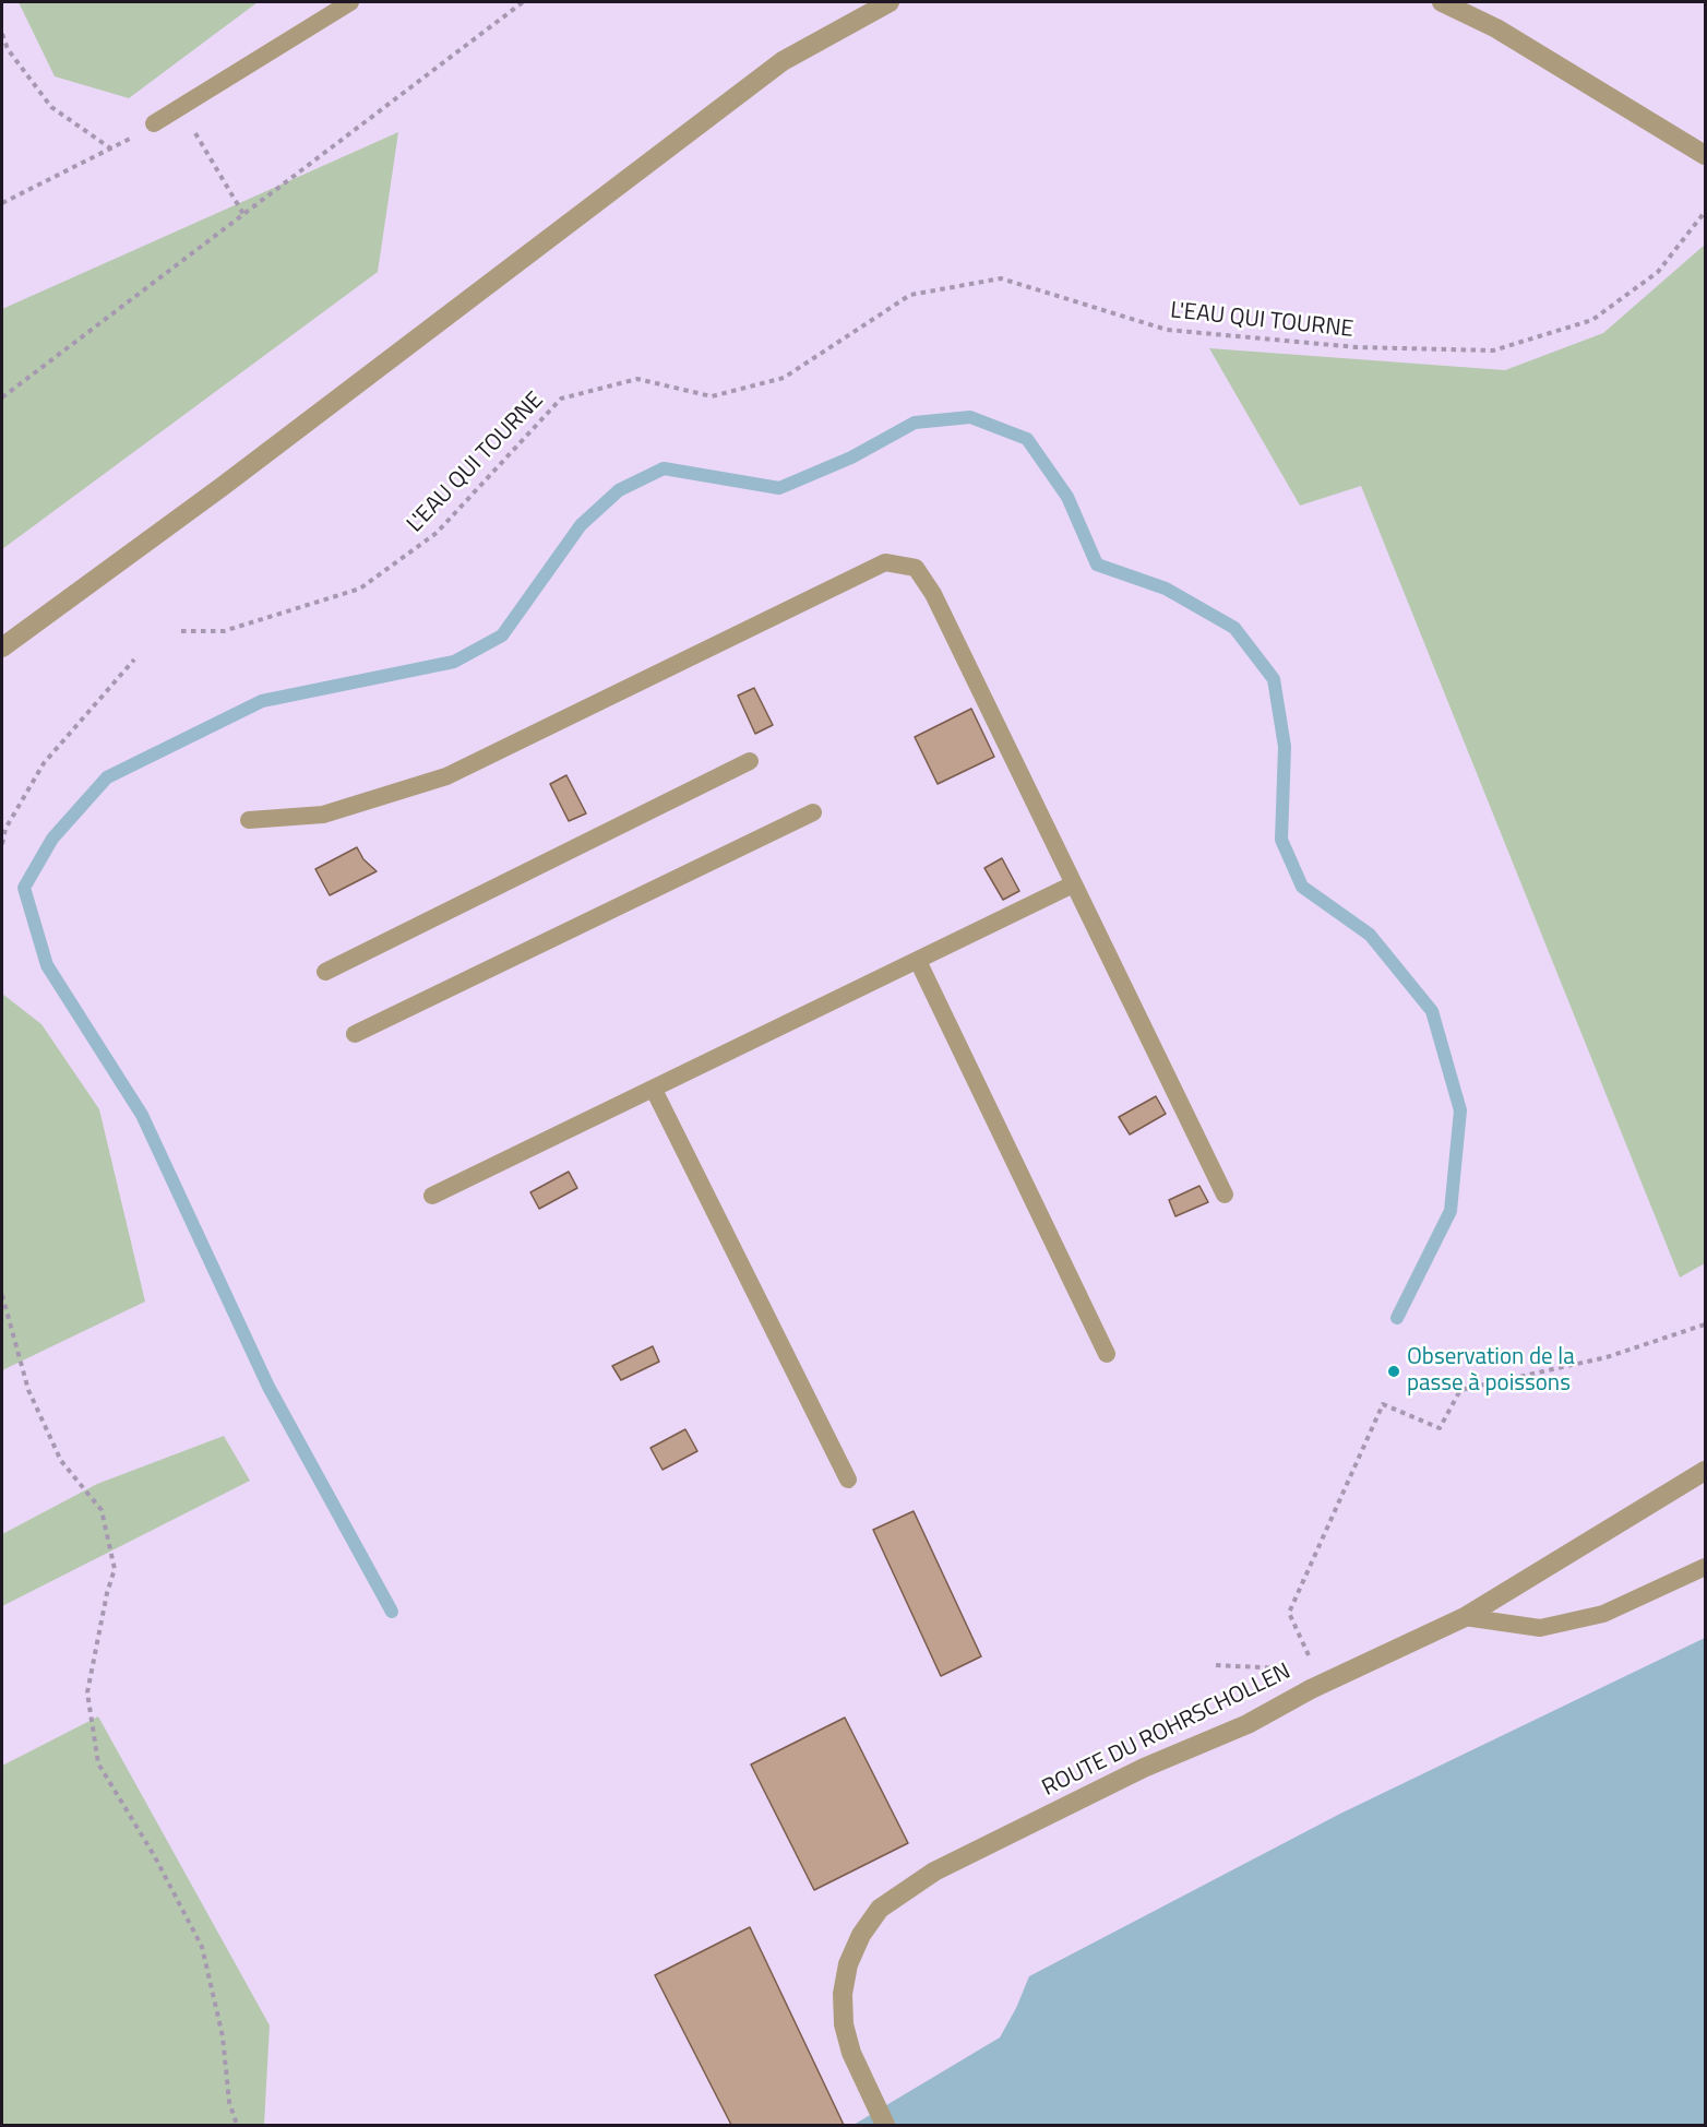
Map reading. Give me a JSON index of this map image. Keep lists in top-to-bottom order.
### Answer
{
  "streets": {
    "street": ["ROUTE DU ROHRSCHOLLEN"],
    "path": ["L'EAU QUI TOURNE"]
  },
  "places": ["Observation de la passe à poissons"]
}
